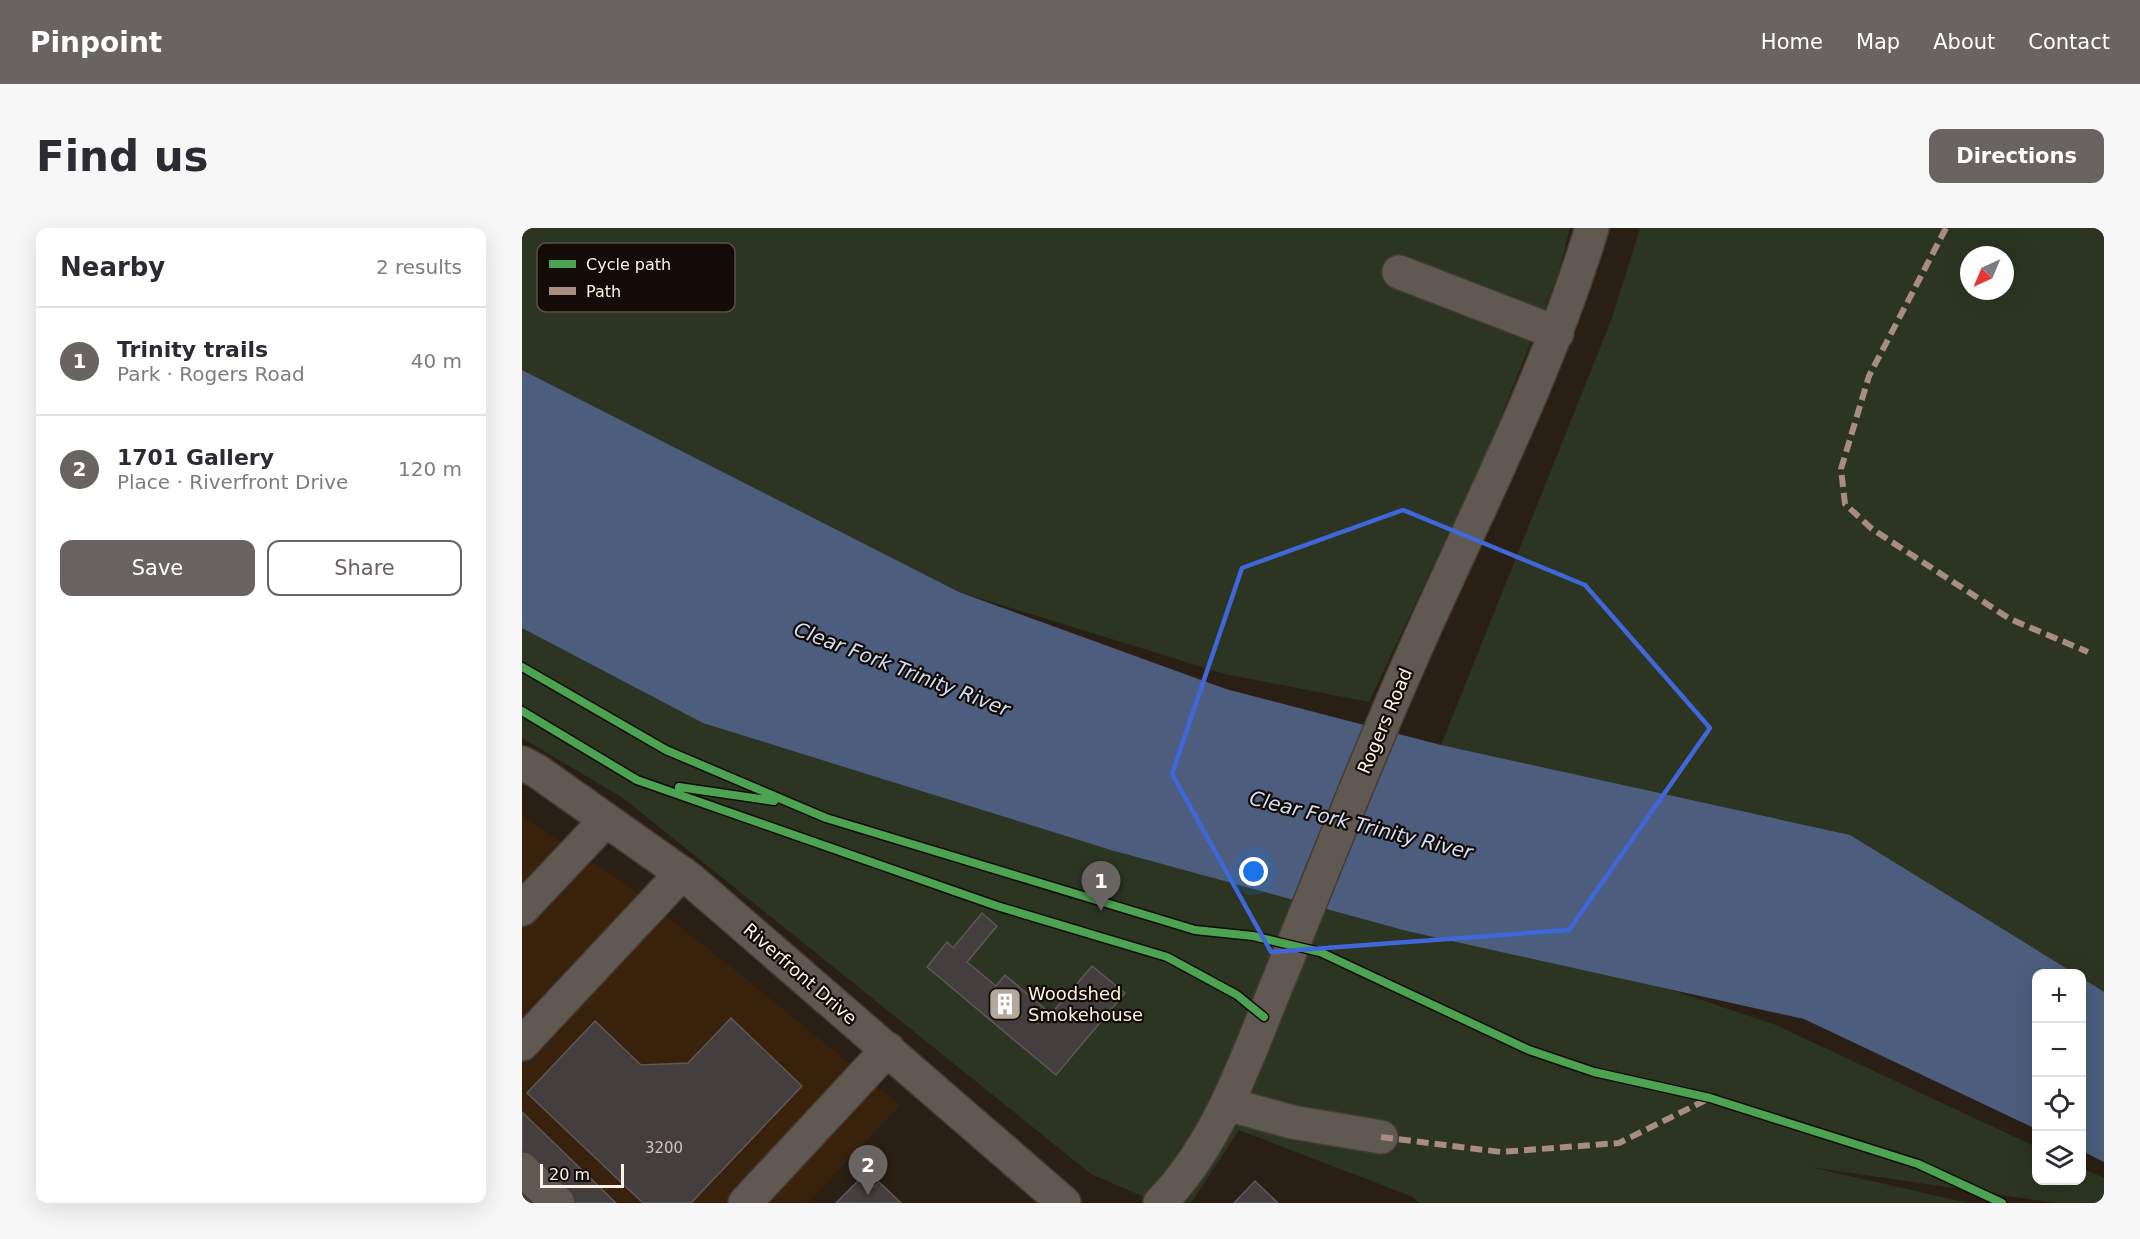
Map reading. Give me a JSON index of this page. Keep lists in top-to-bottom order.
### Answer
{
  "streets": {
    "street": ["Rogers Road", "Riverfront Drive"]
  },
  "water": ["Clear Fork Trinity River"],
  "places": {
    "building": ["Woodshed Smokehouse"]
  },
  "house_numbers": ["3200"],
  "legend": ["Cycle path", "Path"],
  "scale_bar": "20 m",
  "north": "bottom left",
  "page": {
    "header": "Pinpoint",
    "nav": [
      "Home",
      "Map",
      "About",
      "Contact"
    ],
    "buttons": [
      "Directions",
      ["Save", "Share"]
    ],
    "title": "Find us",
    "heading": ["Nearby", "2 results"],
    "list": [
      {
        "mark": "1",
        "name": "Trinity trails",
        "note": "Park · Rogers Road",
        "value": "40 m"
      },
      {
        "mark": "2",
        "name": "1701 Gallery",
        "note": "Place · Riverfront Drive",
        "value": "120 m"
      }
    ],
    "pins": ["1", "2"],
    "map_buttons": ["+", "−"],
    "scale": "20 m"
  }
}
